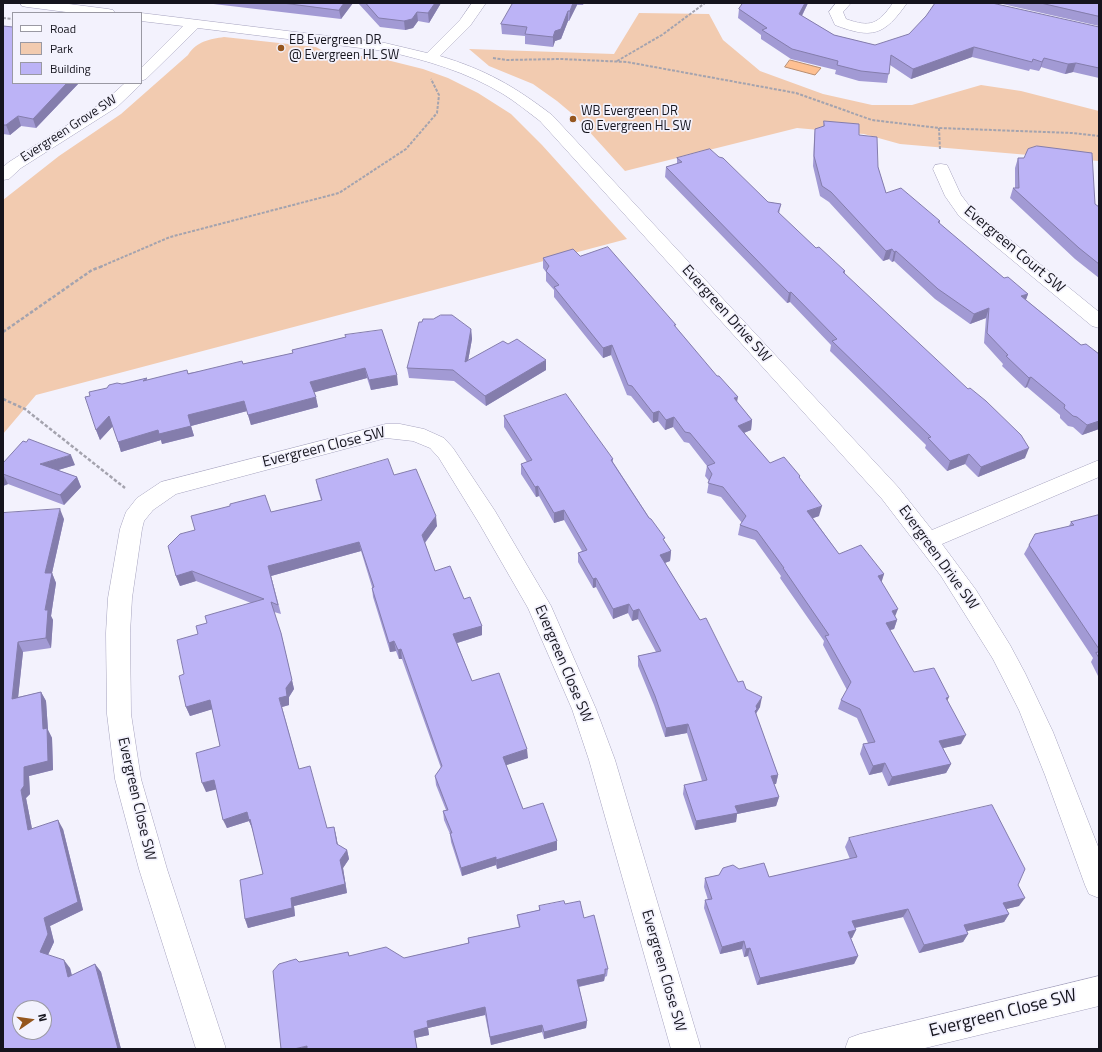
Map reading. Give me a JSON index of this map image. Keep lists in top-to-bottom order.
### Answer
{
  "streets": {
    "street": [
      "Evergreen Grove SW",
      "Evergreen Court SW",
      "Evergreen Drive SW",
      "Evergreen Close SW"
    ]
  },
  "places": ["EB Evergreen DR @ Evergreen HL SW", "WB Evergreen DR @ Evergreen HL SW"],
  "legend": ["Road", "Park", "Building"],
  "north": "right"
}
